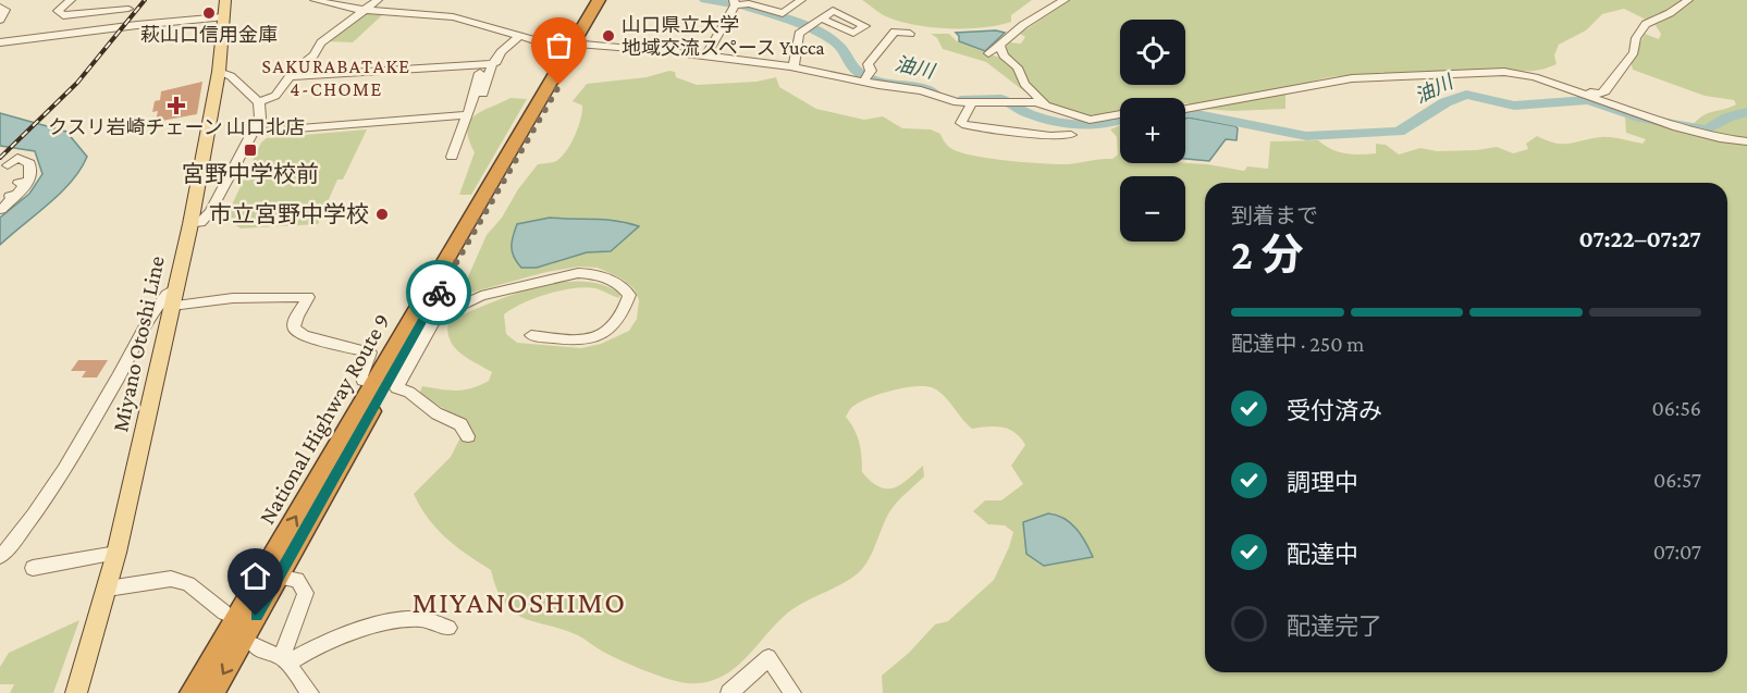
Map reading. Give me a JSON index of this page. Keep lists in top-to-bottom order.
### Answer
{
  "streets": {
    "highway": ["National Highway Route 9"],
    "main road": ["Miyano Otoshi Line"]
  },
  "districts": ["SAKURABATAKE 4-CHOME", "MIYANOSHIMO"],
  "water": ["油川"],
  "places": {
    "other": ["萩山口信用金庫", "山口県立大学 地域交流スペース Yucca", "市立宮野中学校"],
    "health": ["クスリ岩崎チェーン 山口北店"],
    "transit": ["宮野中学校前"]
  },
  "page": {
    "map_buttons": ["+", "−"],
    "heading": ["2 分", "到着まで", "07:22–07:27"],
    "bar": "配達中 · 250 m",
    "list": [
      ["受付済み", "06:56"],
      ["調理中", "06:57"],
      ["配達中", "07:07"],
      "配達完了"
    ]
  }
}
